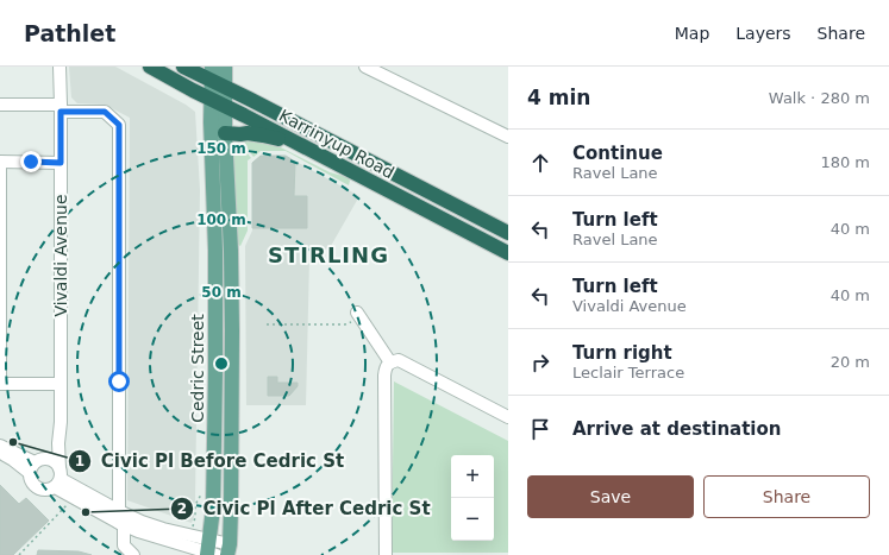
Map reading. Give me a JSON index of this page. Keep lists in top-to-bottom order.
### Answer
{
  "streets": {
    "highway": ["Karrinyup Road"],
    "main road": ["Cedric Street"],
    "street": ["Vivaldi Avenue"]
  },
  "crossings": [
    ["Karrinyup Road", "Cedric Street"]
  ],
  "districts": ["STIRLING"],
  "places": ["Civic Pl Before Cedric St", "Civic Pl After Cedric St"],
  "page": {
    "header": "Pathlet",
    "nav": ["Map", "Layers", "Share"],
    "heading": ["4 min", "Walk · 280 m"],
    "list": [
      ["Continue", "Ravel Lane", "180 m"],
      ["Turn left", "Ravel Lane", "40 m"],
      ["Turn left", "Vivaldi Avenue", "40 m"],
      ["Turn right", "Leclair Terrace", "20 m"],
      "Arrive at destination"
    ],
    "map_buttons": ["+", "−"],
    "buttons": ["Save", "Share"]
  },
  "rings": ["150 m", "100 m", "50 m"]
}
